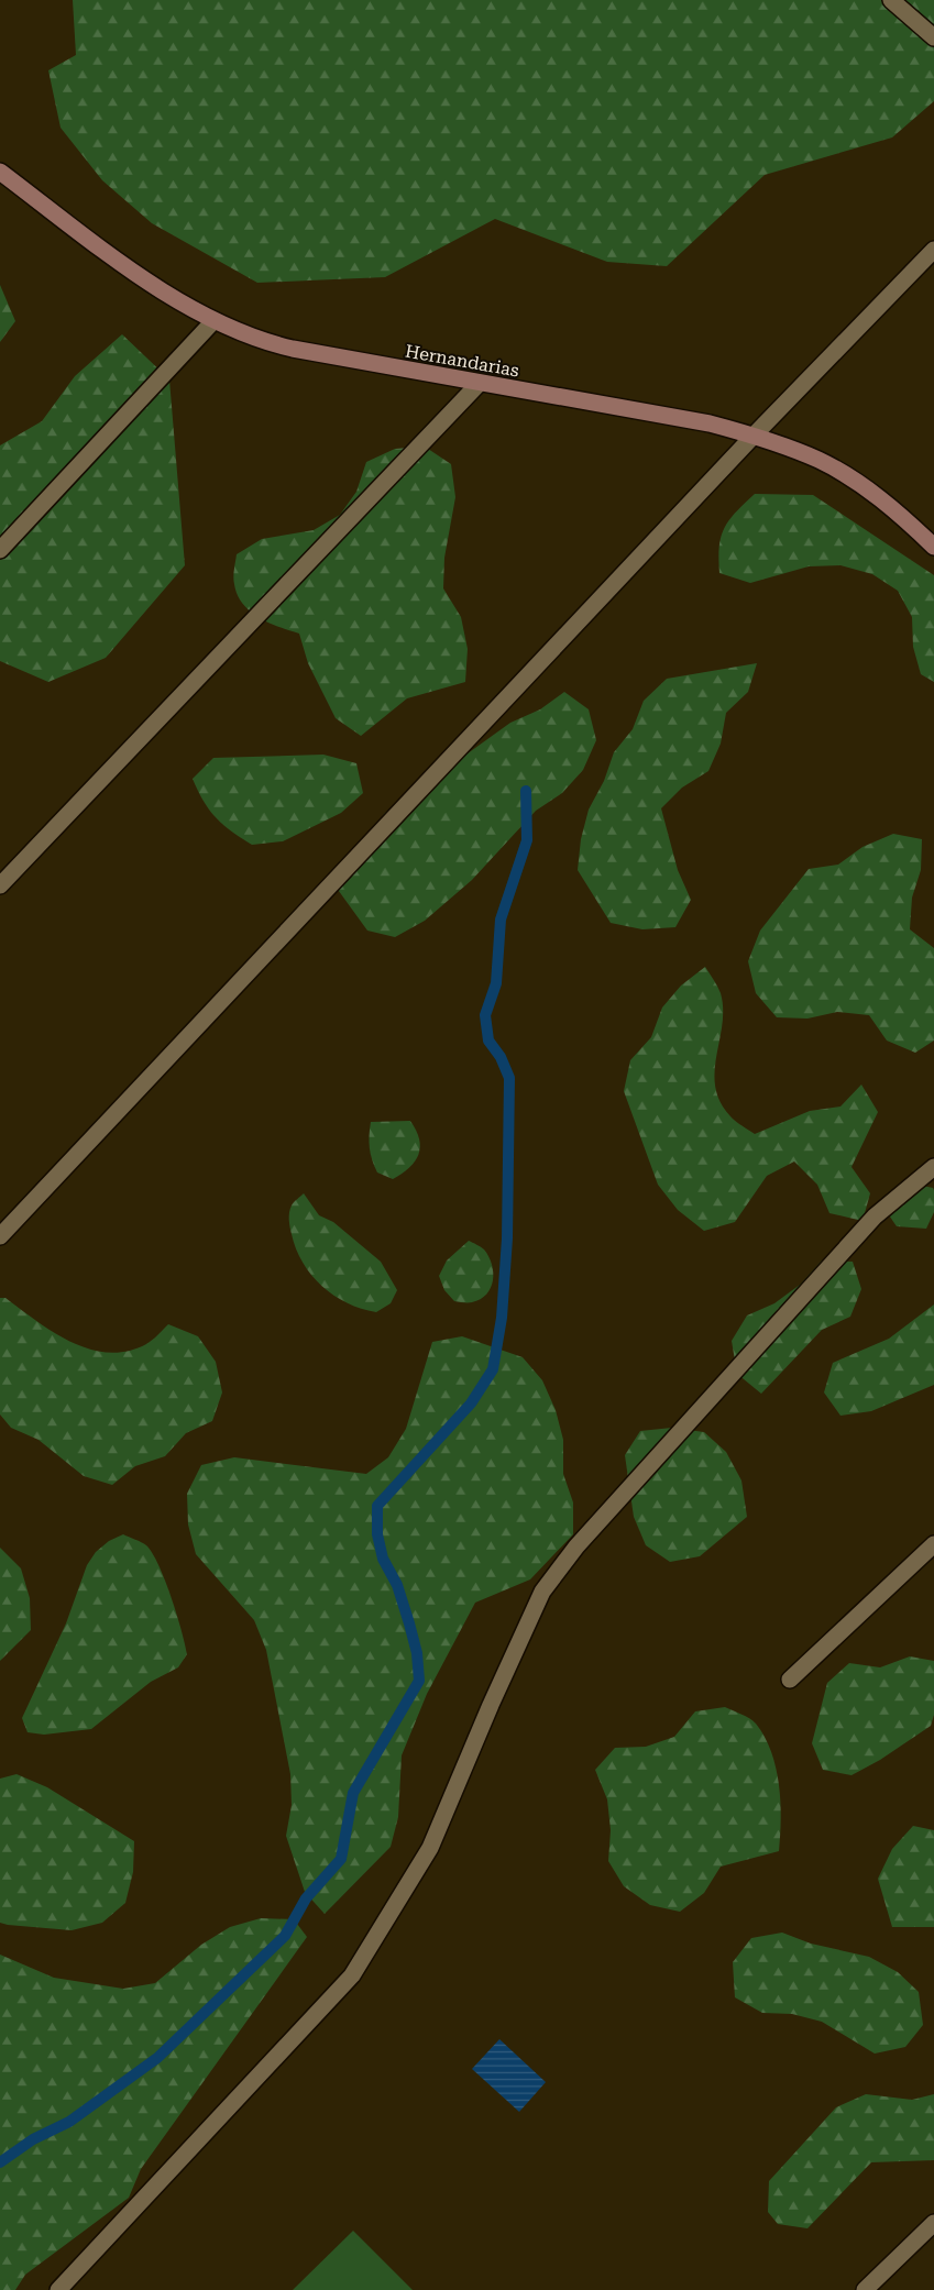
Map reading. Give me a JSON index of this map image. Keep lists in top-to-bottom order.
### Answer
{
  "streets": {
    "street": ["Hernandarias"]
  }
}
